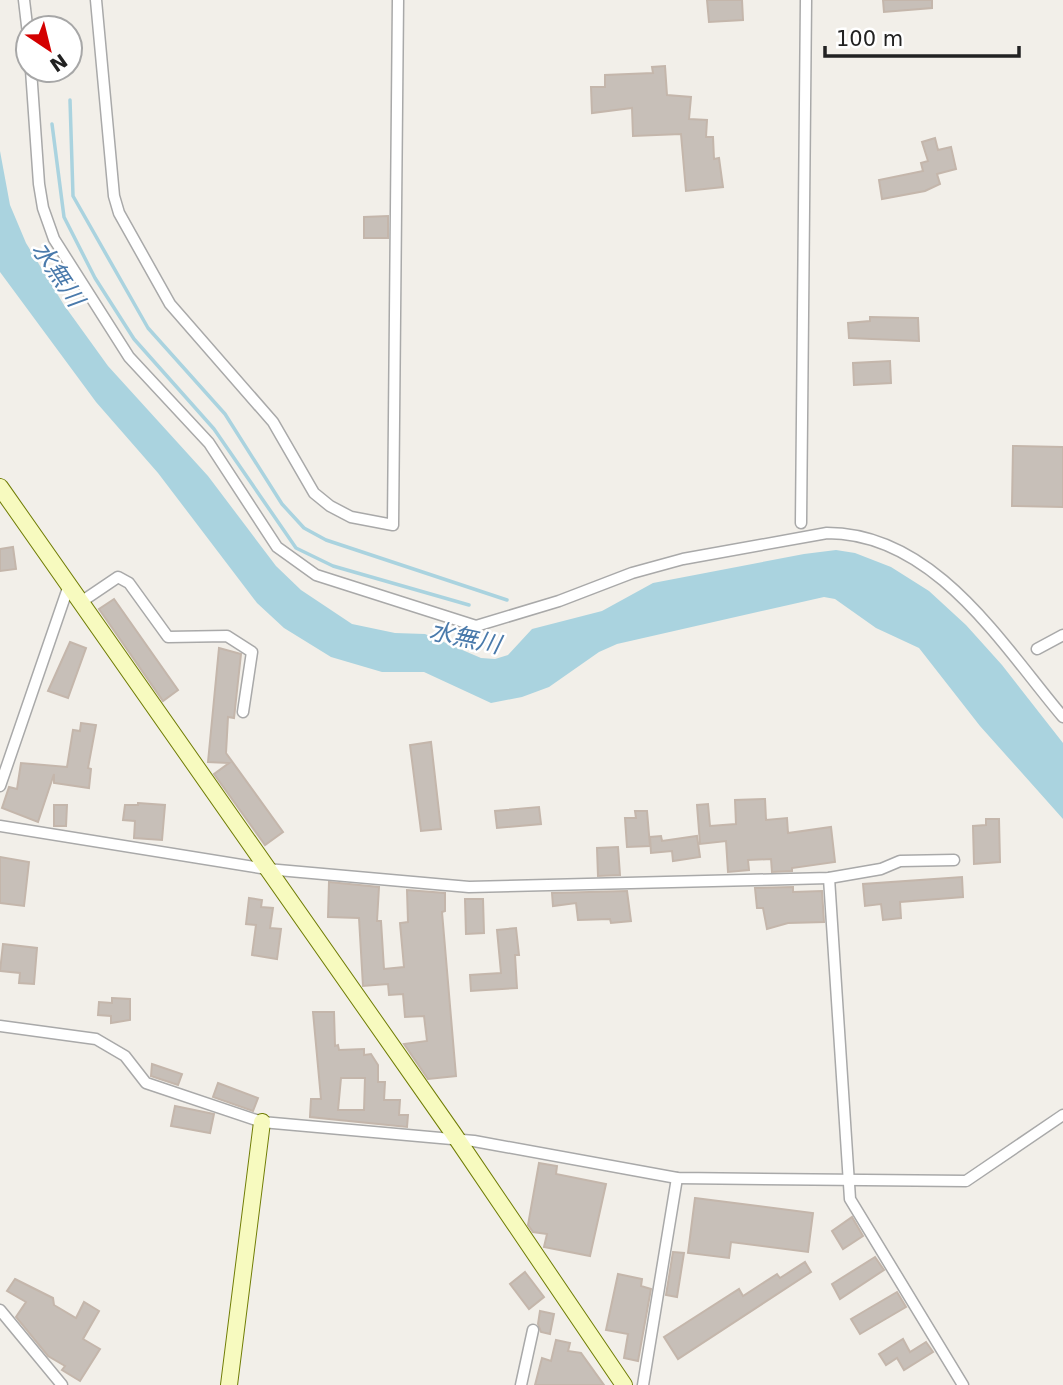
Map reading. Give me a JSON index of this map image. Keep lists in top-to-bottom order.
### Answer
{
  "water": ["水無川"],
  "scale_bar": "100 m",
  "north": "bottom right"
}
